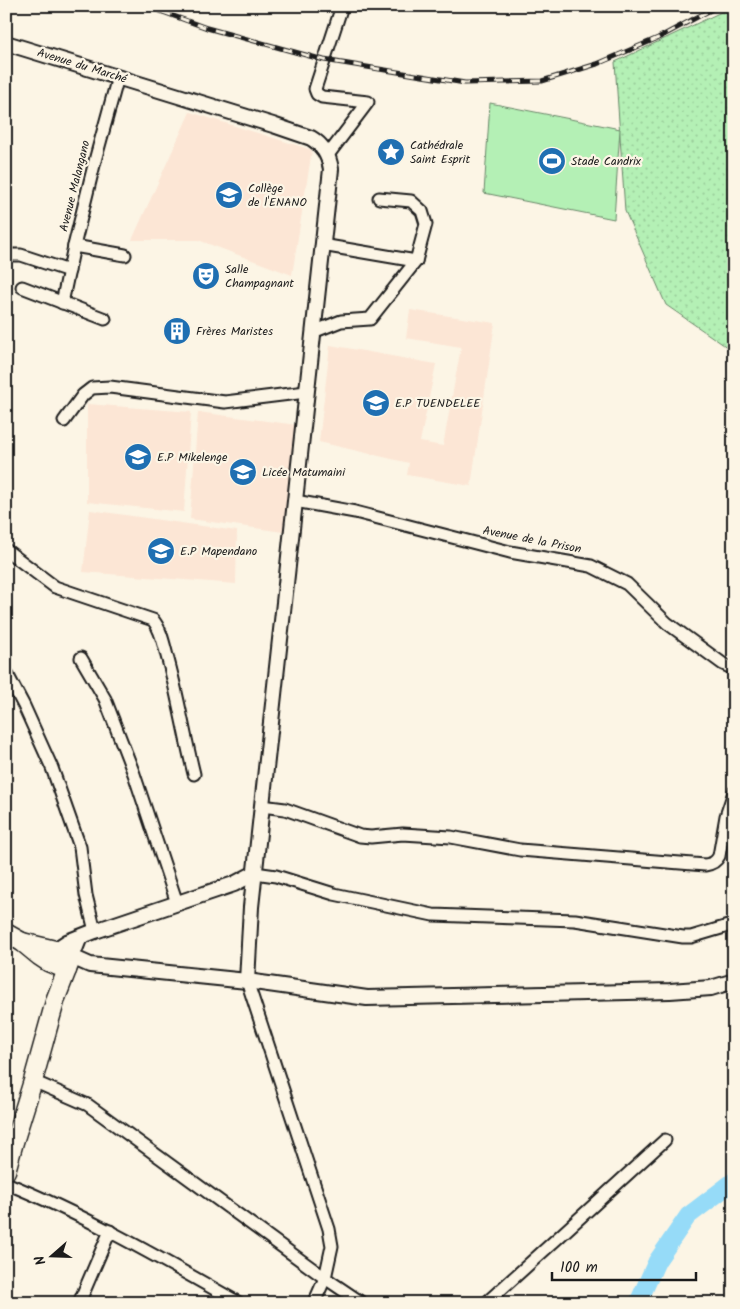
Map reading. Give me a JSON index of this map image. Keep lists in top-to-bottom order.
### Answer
{
  "streets": {
    "street": ["Avenue du Marché", "Avenue Malangano", "Avenue de la Prison"]
  },
  "crossings": [
    ["Avenue du Marché", "Avenue Malangano"]
  ],
  "places": {
    "place": ["Cathédrale Saint Esprit"],
    "sports": ["Stade Candrix"],
    "school or university": [
      "Collège de l'ENANO",
      "E.P TUENDELEE",
      "E.P Mikelenge",
      "Licée Matumaini",
      "E.P Mapendano"
    ],
    "theatre": ["Salle Champagnant"],
    "building": ["Frères Maristes"]
  },
  "scale_bar": "100 m",
  "north": "left"
}
